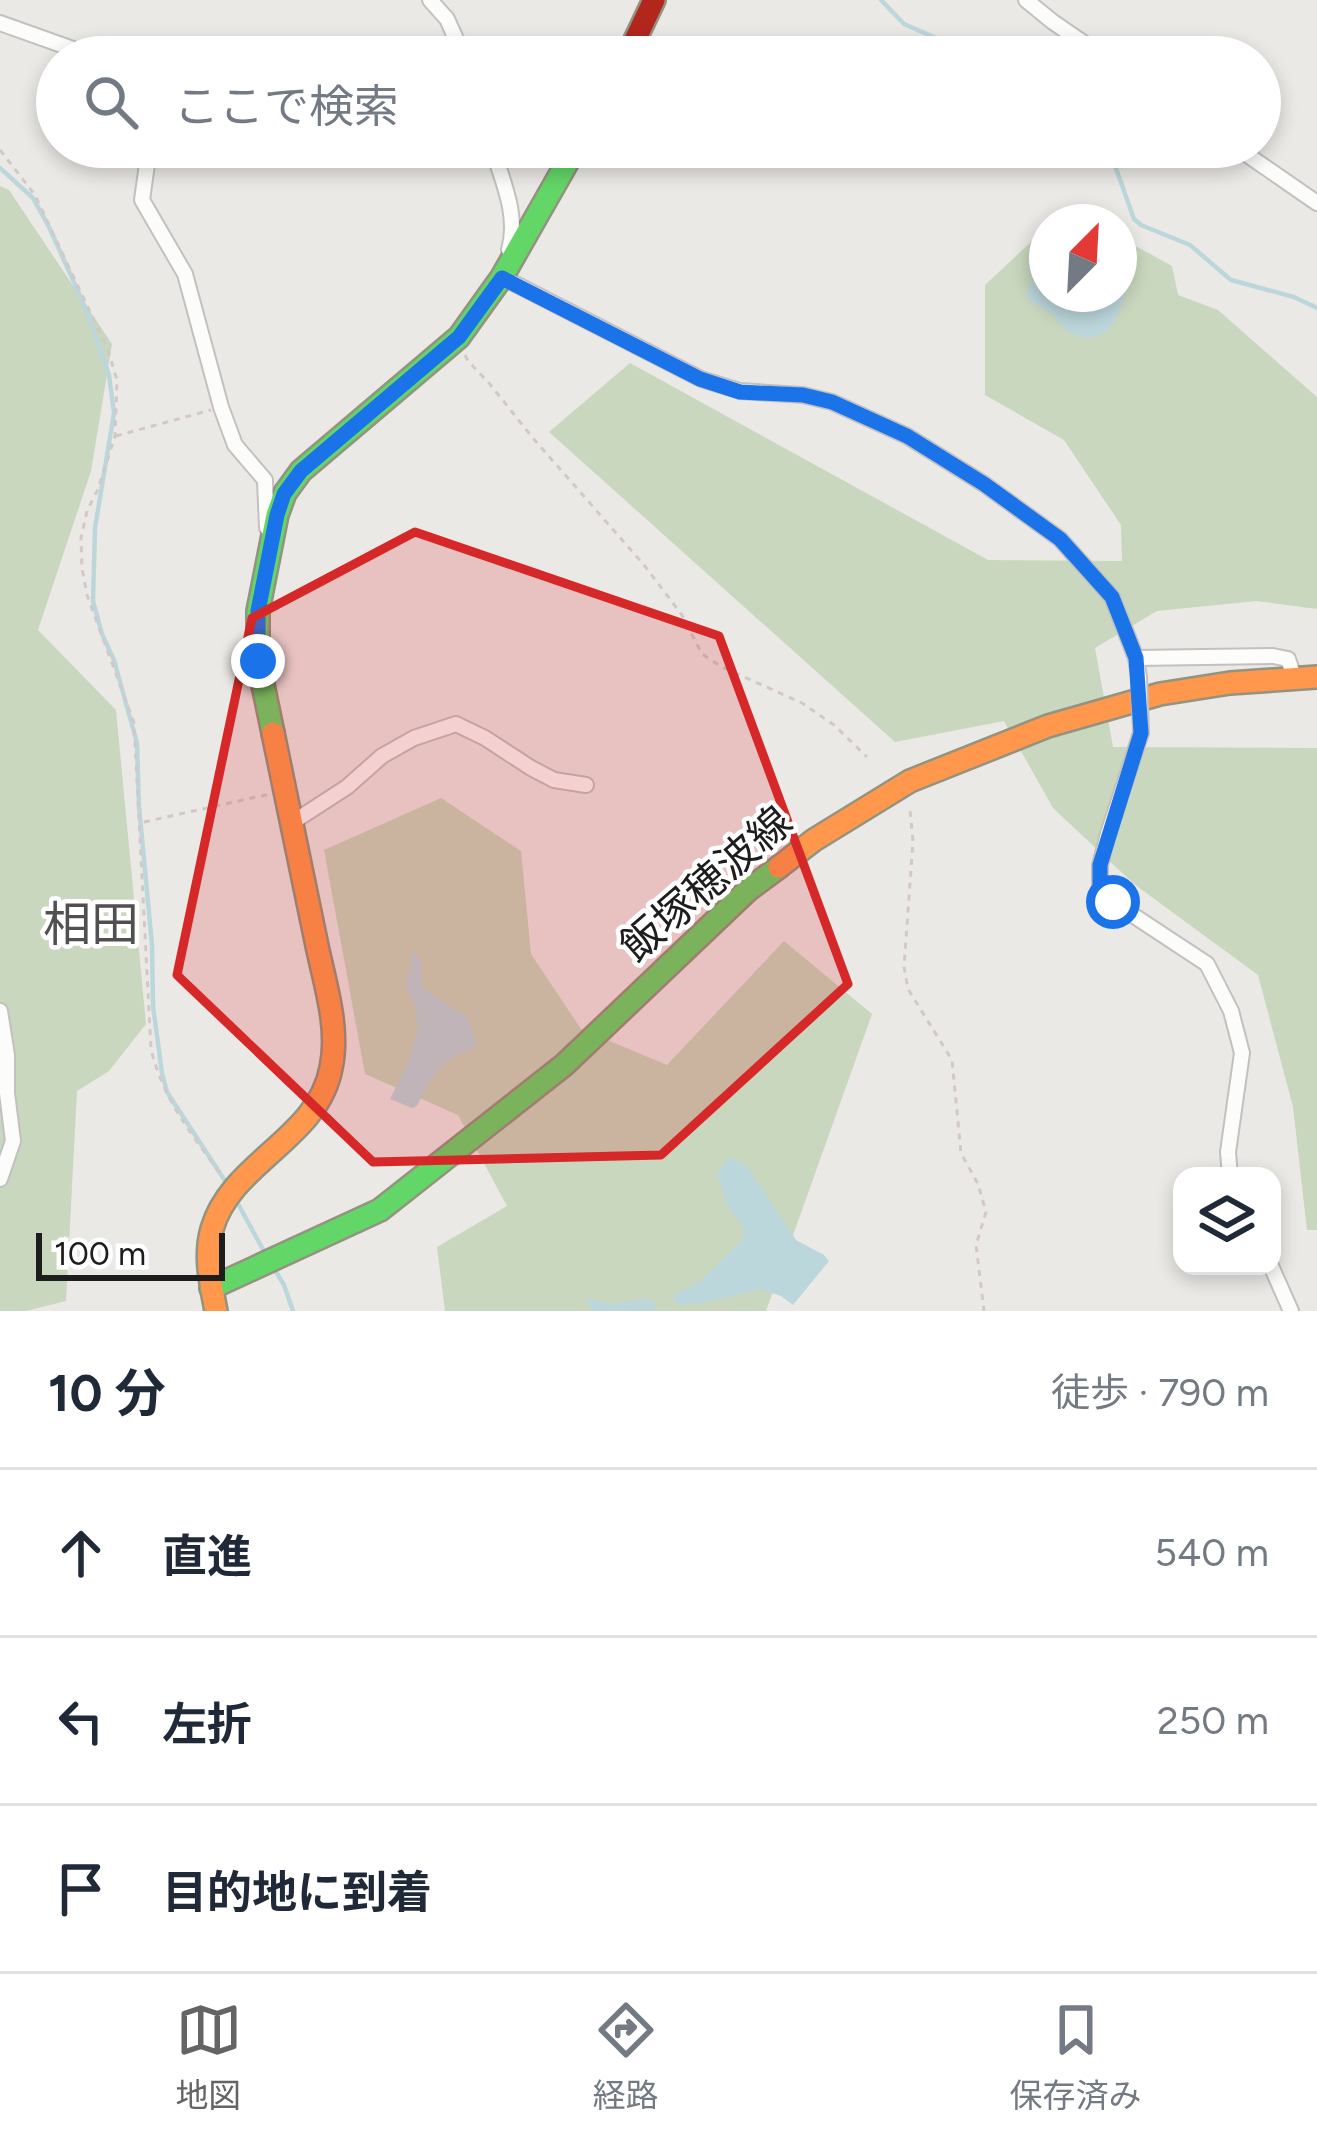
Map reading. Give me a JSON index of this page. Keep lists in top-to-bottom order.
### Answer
{
  "streets": {
    "street": ["飯塚穂波線"]
  },
  "districts": ["相田"],
  "scale_bar": "100 m",
  "north": "top right",
  "page": {
    "search": "ここで検索",
    "scale": "100 m",
    "heading": ["10 分", "徒歩 · 790 m"],
    "list": [
      ["直進", "540 m"],
      ["左折", "250 m"],
      "目的地に到着"
    ],
    "nav": ["地図", "経路", "保存済み"]
  }
}
